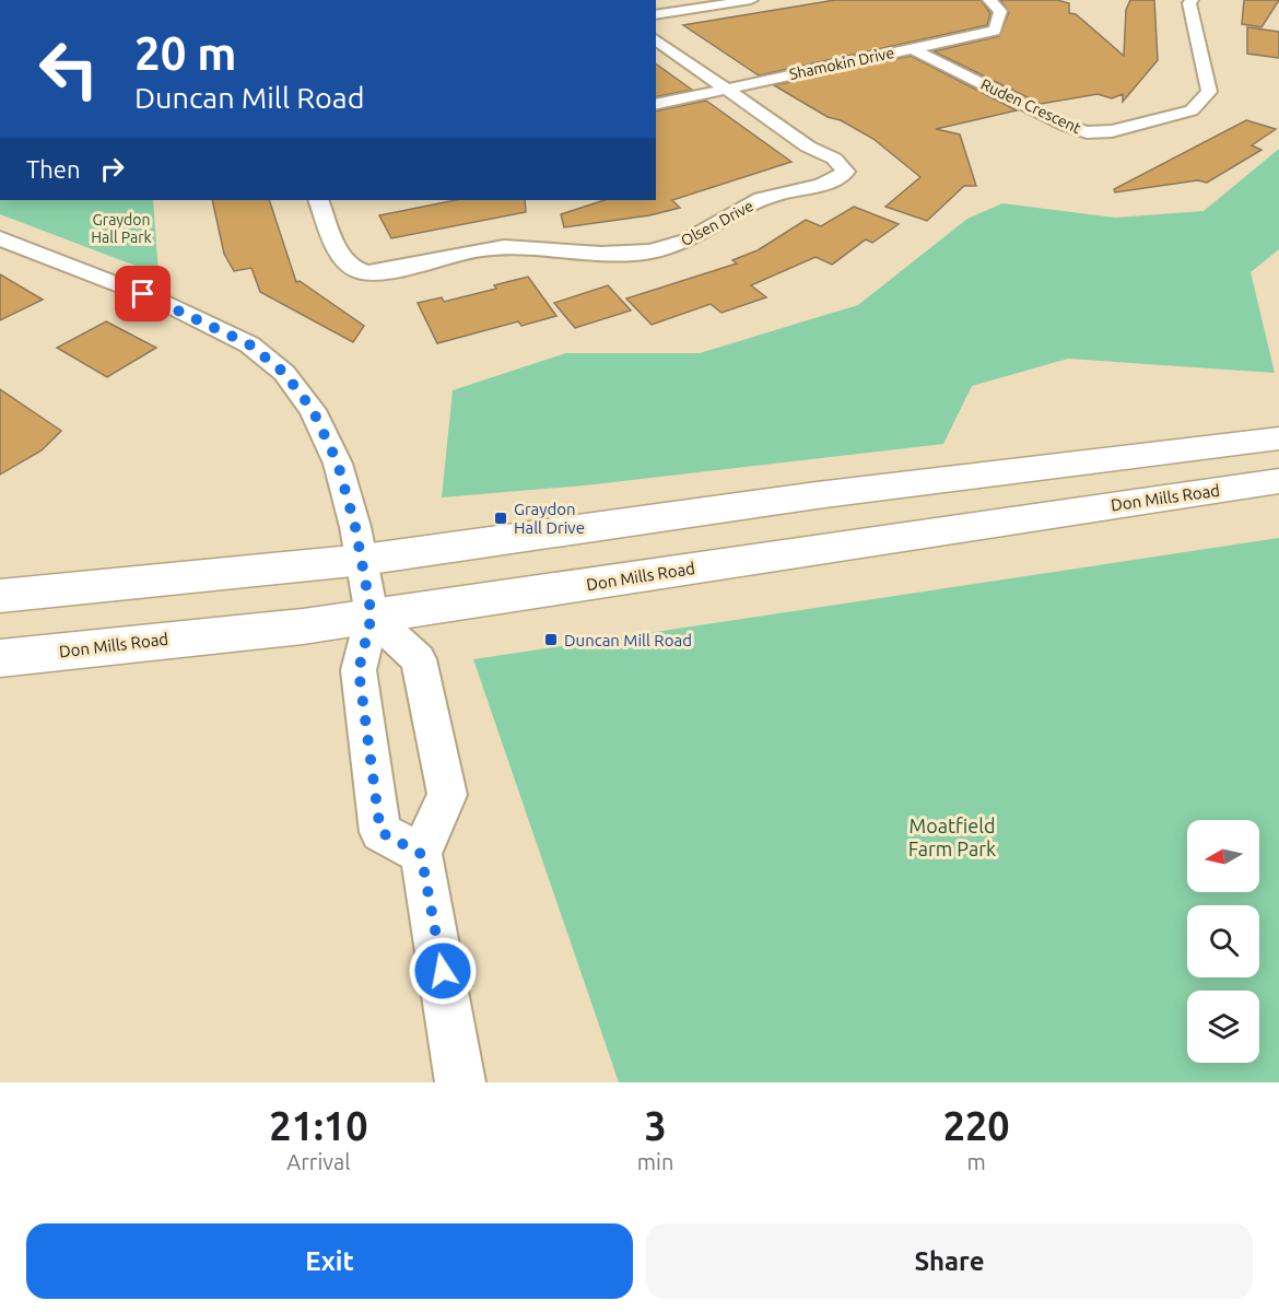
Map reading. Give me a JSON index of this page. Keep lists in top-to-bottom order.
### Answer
{
  "streets": {
    "main road": ["Don Mills Road"],
    "street": ["Shamokin Drive", "Ruden Crescent", "Olsen Drive"]
  },
  "crossings": [
    ["Shamokin Drive", "Ruden Crescent"],
    ["Shamokin Drive", "Olsen Drive"]
  ],
  "parks": ["Graydon Hall Park", "Moatfield Farm Park"],
  "places": {
    "transit": ["Graydon Hall Drive", "Duncan Mill Road"]
  },
  "north": "left",
  "page": {
    "turn": ["20 m", "Duncan Mill Road"],
    "then": "Then",
    "eta": [
      "21:10",
      "Arrival",
      "3",
      "min",
      "220",
      "m"
    ],
    "buttons": ["Exit", "Share"]
  }
}
